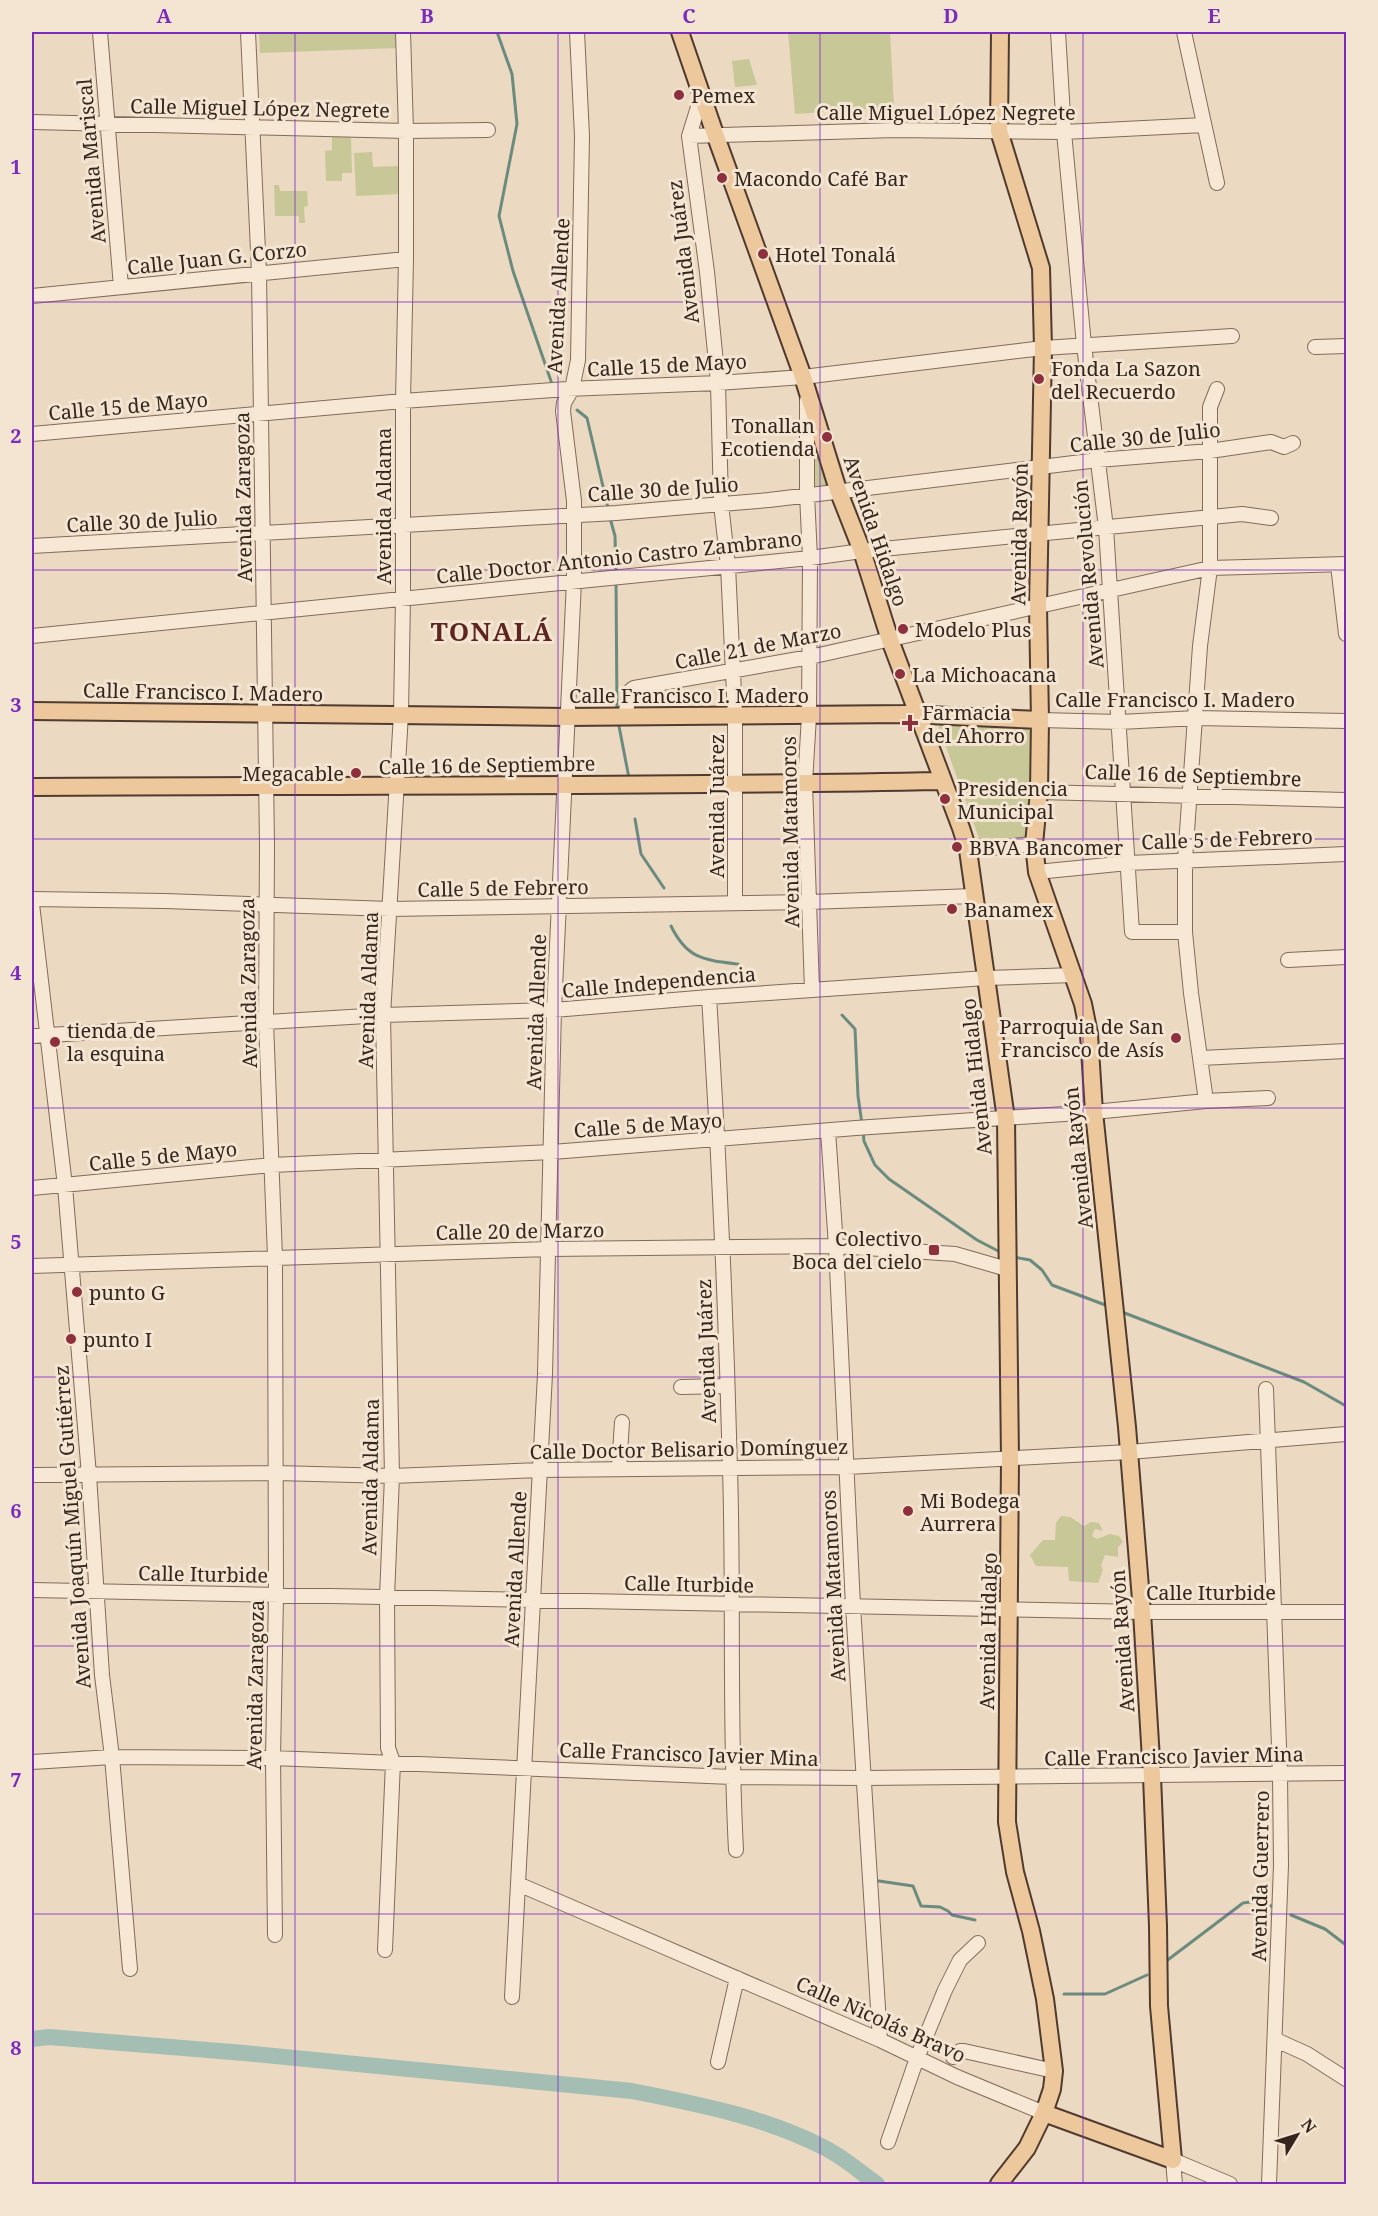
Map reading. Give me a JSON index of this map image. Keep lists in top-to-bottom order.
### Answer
{
  "streets": {
    "main road": [
      "Avenida Hidalgo",
      "Avenida Rayón",
      "Calle Francisco I. Madero",
      "Calle 16 de Septiembre",
      "Calle Nicolás Bravo"
    ],
    "street": [
      "Calle Miguel López Negrete",
      "Avenida Mariscal",
      "Avenida Juárez",
      "Calle Juan G. Corzo",
      "Avenida Allende",
      "Calle 15 de Mayo",
      "Calle 30 de Julio",
      "Avenida Zaragoza",
      "Avenida Aldama",
      "Calle Doctor Antonio Castro Zambrano",
      "Avenida Revolución",
      "Calle 21 de Marzo",
      "Avenida Matamoros",
      "Calle 5 de Febrero",
      "Calle Independencia",
      "Calle 5 de Mayo",
      "Calle 20 de Marzo",
      "Calle Doctor Belisario Domínguez",
      "Avenida Joaquín Miguel Gutiérrez",
      "Calle Iturbide",
      "Calle Francisco Javier Mina",
      "Avenida Guerrero"
    ]
  },
  "crossings": [
    ["Calle Miguel López Negrete", "Avenida Mariscal"],
    ["Calle Miguel López Negrete", "Avenida Juárez"],
    ["Calle Miguel López Negrete", "Avenida Zaragoza"],
    ["Calle Miguel López Negrete", "Avenida Aldama"],
    ["Calle Miguel López Negrete", "Avenida Hidalgo"],
    ["Calle Miguel López Negrete", "Avenida Rayón"],
    ["Calle Miguel López Negrete", "Avenida Revolución"],
    ["Avenida Mariscal", "Calle Juan G. Corzo"],
    ["Avenida Juárez", "Calle 15 de Mayo"],
    ["Avenida Juárez", "Calle 30 de Julio"],
    ["Avenida Juárez", "Calle Doctor Antonio Castro Zambrano"],
    ["Avenida Juárez", "Calle 21 de Marzo"],
    ["Avenida Juárez", "Calle Francisco I. Madero"],
    ["Avenida Juárez", "Calle 16 de Septiembre"],
    ["Avenida Juárez", "Calle 5 de Febrero"],
    ["Avenida Juárez", "Calle Independencia"],
    ["Avenida Juárez", "Calle 5 de Mayo"],
    ["Avenida Juárez", "Calle 20 de Marzo"],
    ["Avenida Juárez", "Calle Doctor Belisario Domínguez"],
    ["Avenida Juárez", "Calle Iturbide"],
    ["Avenida Juárez", "Calle Francisco Javier Mina"],
    ["Calle Juan G. Corzo", "Avenida Zaragoza"],
    ["Calle Juan G. Corzo", "Avenida Aldama"],
    ["Avenida Allende", "Calle 15 de Mayo"],
    ["Avenida Allende", "Calle 30 de Julio"],
    ["Avenida Allende", "Calle Doctor Antonio Castro Zambrano"],
    ["Avenida Allende", "Calle Francisco I. Madero"],
    ["Avenida Allende", "Calle 16 de Septiembre"],
    ["Avenida Allende", "Calle 5 de Febrero"],
    ["Avenida Allende", "Calle Independencia"],
    ["Avenida Allende", "Calle 5 de Mayo"],
    ["Avenida Allende", "Calle 20 de Marzo"],
    ["Avenida Allende", "Calle Doctor Belisario Domínguez"],
    ["Avenida Allende", "Calle Iturbide"],
    ["Avenida Allende", "Calle Francisco Javier Mina"],
    ["Avenida Allende", "Calle Nicolás Bravo"],
    ["Calle 15 de Mayo", "Avenida Zaragoza"],
    ["Calle 15 de Mayo", "Avenida Aldama"],
    ["Calle 15 de Mayo", "Avenida Hidalgo"],
    ["Calle 15 de Mayo", "Avenida Rayón"],
    ["Calle 15 de Mayo", "Avenida Revolución"],
    ["Calle 15 de Mayo", "Avenida Matamoros"],
    ["Calle 30 de Julio", "Avenida Zaragoza"],
    ["Calle 30 de Julio", "Avenida Aldama"],
    ["Calle 30 de Julio", "Avenida Hidalgo"],
    ["Calle 30 de Julio", "Avenida Rayón"],
    ["Calle 30 de Julio", "Avenida Revolución"],
    ["Calle 30 de Julio", "Avenida Matamoros"],
    ["Avenida Zaragoza", "Calle Doctor Antonio Castro Zambrano"],
    ["Avenida Zaragoza", "Calle Francisco I. Madero"],
    ["Avenida Zaragoza", "Calle 16 de Septiembre"],
    ["Avenida Zaragoza", "Calle 5 de Febrero"],
    ["Avenida Zaragoza", "Calle Independencia"],
    ["Avenida Zaragoza", "Calle 5 de Mayo"],
    ["Avenida Zaragoza", "Calle 20 de Marzo"],
    ["Avenida Zaragoza", "Calle Doctor Belisario Domínguez"],
    ["Avenida Zaragoza", "Calle Iturbide"],
    ["Avenida Zaragoza", "Calle Francisco Javier Mina"],
    ["Avenida Aldama", "Calle Doctor Antonio Castro Zambrano"],
    ["Avenida Aldama", "Calle Francisco I. Madero"],
    ["Avenida Aldama", "Calle 16 de Septiembre"],
    ["Avenida Aldama", "Calle 5 de Febrero"],
    ["Avenida Aldama", "Calle Independencia"],
    ["Avenida Aldama", "Calle 5 de Mayo"],
    ["Avenida Aldama", "Calle 20 de Marzo"],
    ["Avenida Aldama", "Calle Doctor Belisario Domínguez"],
    ["Avenida Aldama", "Calle Iturbide"],
    ["Avenida Aldama", "Calle Francisco Javier Mina"],
    ["Avenida Hidalgo", "Calle Doctor Antonio Castro Zambrano"],
    ["Avenida Hidalgo", "Calle 21 de Marzo"],
    ["Avenida Hidalgo", "Calle Francisco I. Madero"],
    ["Avenida Hidalgo", "Calle 16 de Septiembre"],
    ["Avenida Hidalgo", "Avenida Matamoros"],
    ["Avenida Hidalgo", "Calle 5 de Febrero"],
    ["Avenida Hidalgo", "Calle Independencia"],
    ["Avenida Hidalgo", "Calle 5 de Mayo"],
    ["Avenida Hidalgo", "Calle 20 de Marzo"],
    ["Avenida Hidalgo", "Calle Doctor Belisario Domínguez"],
    ["Avenida Hidalgo", "Calle Iturbide"],
    ["Avenida Hidalgo", "Calle Francisco Javier Mina"],
    ["Avenida Hidalgo", "Calle Nicolás Bravo"],
    ["Avenida Rayón", "Calle Doctor Antonio Castro Zambrano"],
    ["Avenida Rayón", "Calle Francisco I. Madero"],
    ["Avenida Rayón", "Calle 16 de Septiembre"],
    ["Avenida Rayón", "Calle 5 de Febrero"],
    ["Avenida Rayón", "Calle Independencia"],
    ["Avenida Rayón", "Calle 5 de Mayo"],
    ["Avenida Rayón", "Calle Doctor Belisario Domínguez"],
    ["Avenida Rayón", "Calle Iturbide"],
    ["Avenida Rayón", "Calle Francisco Javier Mina"],
    ["Avenida Rayón", "Calle Nicolás Bravo"],
    ["Calle Doctor Antonio Castro Zambrano", "Avenida Revolución"],
    ["Calle Doctor Antonio Castro Zambrano", "Avenida Matamoros"],
    ["Avenida Revolución", "Calle Francisco I. Madero"],
    ["Avenida Revolución", "Calle 16 de Septiembre"],
    ["Avenida Revolución", "Calle 5 de Febrero"],
    ["Calle 21 de Marzo", "Calle Francisco I. Madero"],
    ["Calle 21 de Marzo", "Avenida Matamoros"],
    ["Calle Francisco I. Madero", "Avenida Matamoros"],
    ["Calle 16 de Septiembre", "Avenida Matamoros"],
    ["Avenida Matamoros", "Calle 5 de Febrero"],
    ["Avenida Matamoros", "Calle Independencia"],
    ["Avenida Matamoros", "Calle 5 de Mayo"],
    ["Avenida Matamoros", "Calle 20 de Marzo"],
    ["Avenida Matamoros", "Calle Doctor Belisario Domínguez"],
    ["Avenida Matamoros", "Calle Iturbide"],
    ["Avenida Matamoros", "Calle Francisco Javier Mina"],
    ["Avenida Matamoros", "Calle Nicolás Bravo"],
    ["Calle Independencia", "Avenida Joaquín Miguel Gutiérrez"],
    ["Calle 5 de Mayo", "Avenida Joaquín Miguel Gutiérrez"],
    ["Calle 20 de Marzo", "Avenida Joaquín Miguel Gutiérrez"],
    ["Calle Doctor Belisario Domínguez", "Avenida Joaquín Miguel Gutiérrez"],
    ["Calle Doctor Belisario Domínguez", "Avenida Guerrero"],
    ["Avenida Joaquín Miguel Gutiérrez", "Calle Iturbide"],
    ["Avenida Joaquín Miguel Gutiérrez", "Calle Francisco Javier Mina"],
    ["Calle Iturbide", "Avenida Guerrero"],
    ["Calle Francisco Javier Mina", "Avenida Guerrero"]
  ],
  "districts": ["TONALÁ"],
  "places": {
    "other": [
      "Pemex",
      "Macondo Café Bar",
      "Hotel Tonalá",
      "Fonda La Sazon del Recuerdo",
      "Tonallan Ecotienda",
      "Modelo Plus",
      "La Michoacana",
      "Megacable",
      "Presidencia Municipal",
      "BBVA Bancomer",
      "Banamex",
      "Parroquia de San Francisco de Asís",
      "tienda de la esquina",
      "punto G",
      "punto I",
      "Mi Bodega Aurrera"
    ],
    "health": ["Farmacia del Ahorro"],
    "transit": ["Colectivo Boca del cielo"]
  },
  "north": "top right",
  "grid": {
    "columns": [
      "A",
      "B",
      "C",
      "D",
      "E"
    ],
    "rows": [
      "1",
      "2",
      "3",
      "4",
      "5",
      "6",
      "7",
      "8"
    ]
  }
}
